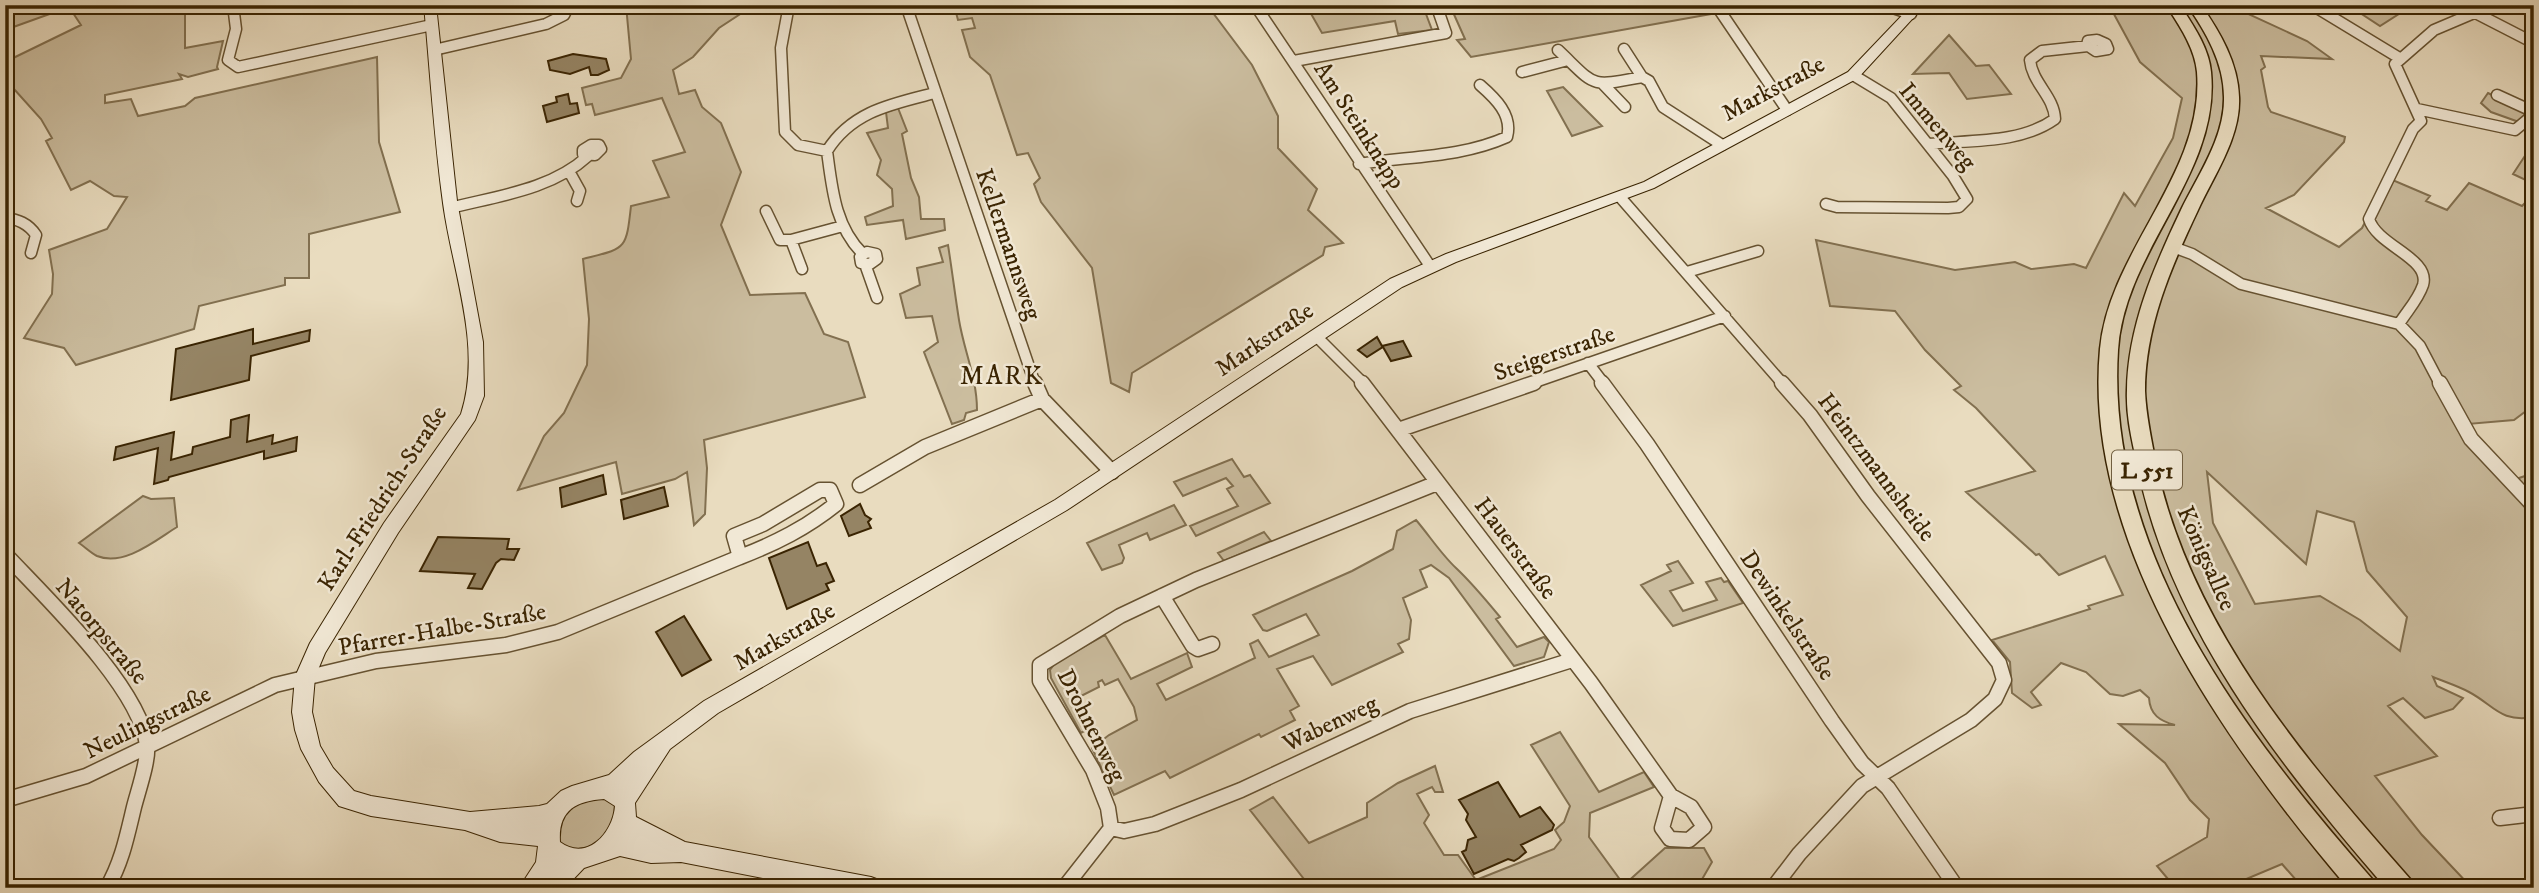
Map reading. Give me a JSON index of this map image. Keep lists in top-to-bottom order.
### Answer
{
  "streets": {
    "main road": [
      "Markstraße",
      "L 551",
      "Karl-Friedrich-Straße",
      "Königsallee"
    ],
    "street": [
      "Am Steinknapp",
      "Immenweg",
      "Kellermannsweg",
      "Steigerstraße",
      "Heintzmannsheide",
      "Hauerstraße",
      "Dewinkelstraße",
      "Pfarrer-Halbe-Straße",
      "Natorpstraße",
      "Neulingstraße",
      "Wabenweg",
      "Drohnenweg"
    ]
  },
  "crossings": [
    ["Markstraße", "Am Steinknapp"],
    ["Markstraße", "Immenweg"],
    ["Markstraße", "Kellermannsweg"],
    ["Markstraße", "Heintzmannsheide"],
    ["Markstraße", "Karl-Friedrich-Straße"],
    ["Markstraße", "Hauerstraße"],
    ["Steigerstraße", "Heintzmannsheide"],
    ["Steigerstraße", "Hauerstraße"],
    ["Steigerstraße", "Dewinkelstraße"],
    ["Heintzmannsheide", "Dewinkelstraße"],
    ["Karl-Friedrich-Straße", "Pfarrer-Halbe-Straße"],
    ["Karl-Friedrich-Straße", "Neulingstraße"],
    ["Hauerstraße", "Wabenweg"],
    ["Hauerstraße", "Drohnenweg"],
    ["Pfarrer-Halbe-Straße", "Neulingstraße"],
    ["Natorpstraße", "Neulingstraße"],
    ["Wabenweg", "Drohnenweg"]
  ],
  "districts": ["MARK"]
}
